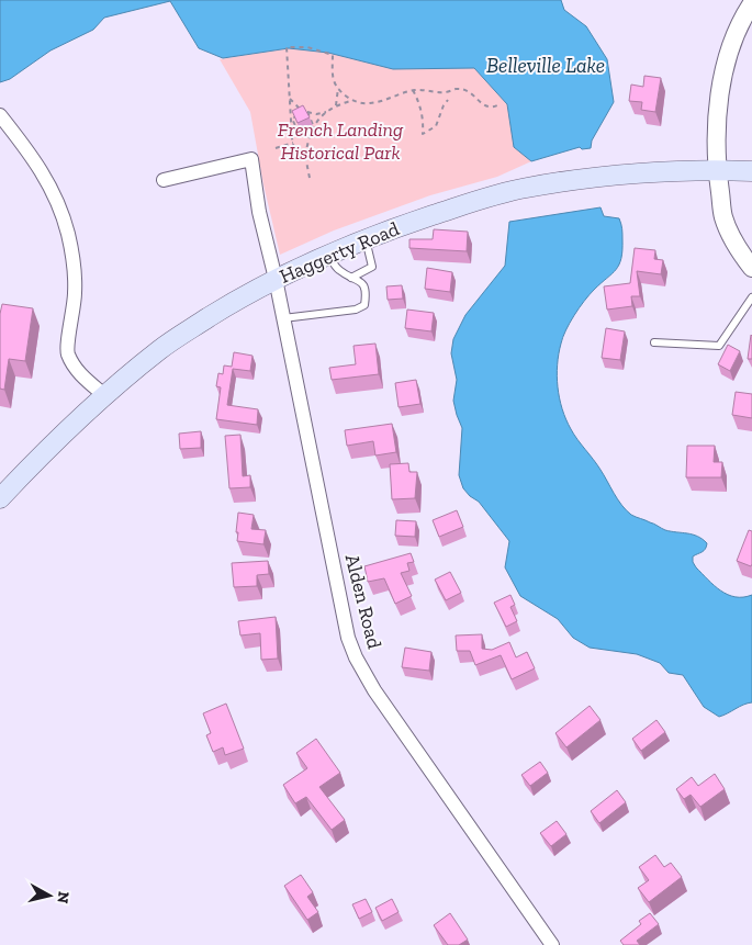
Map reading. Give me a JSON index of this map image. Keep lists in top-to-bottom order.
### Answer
{
  "streets": {
    "main road": ["Haggerty Road"],
    "street": ["Alden Road"]
  },
  "crossings": [
    ["Haggerty Road", "Alden Road"]
  ],
  "water": ["Belleville Lake"],
  "parks": ["French Landing Historical Park"],
  "north": "right"
}
